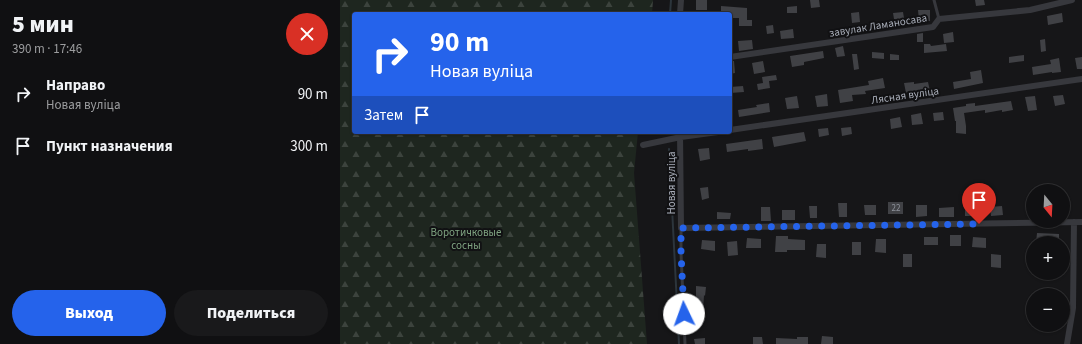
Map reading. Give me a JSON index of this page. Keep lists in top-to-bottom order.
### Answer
{
  "streets": {
    "street": ["завулак Ламаносава", "Лясная вуліца", "Новая вуліца"]
  },
  "parks": ["Воротичковые сосны"],
  "house_numbers": ["22"],
  "north": "bottom",
  "page": {
    "heading": ["5 мин", "390 m · 17:46"],
    "turn": ["90 m", "Новая вуліца"],
    "list": [
      {
        "name": "Направо",
        "note": "Новая вуліца",
        "value": "90 m"
      },
      {
        "name": "Пункт назначения",
        "value": "300 m"
      }
    ],
    "then": "Затем",
    "map_buttons": ["+", "−"],
    "buttons": ["Выход", "Поделиться"]
  }
}
